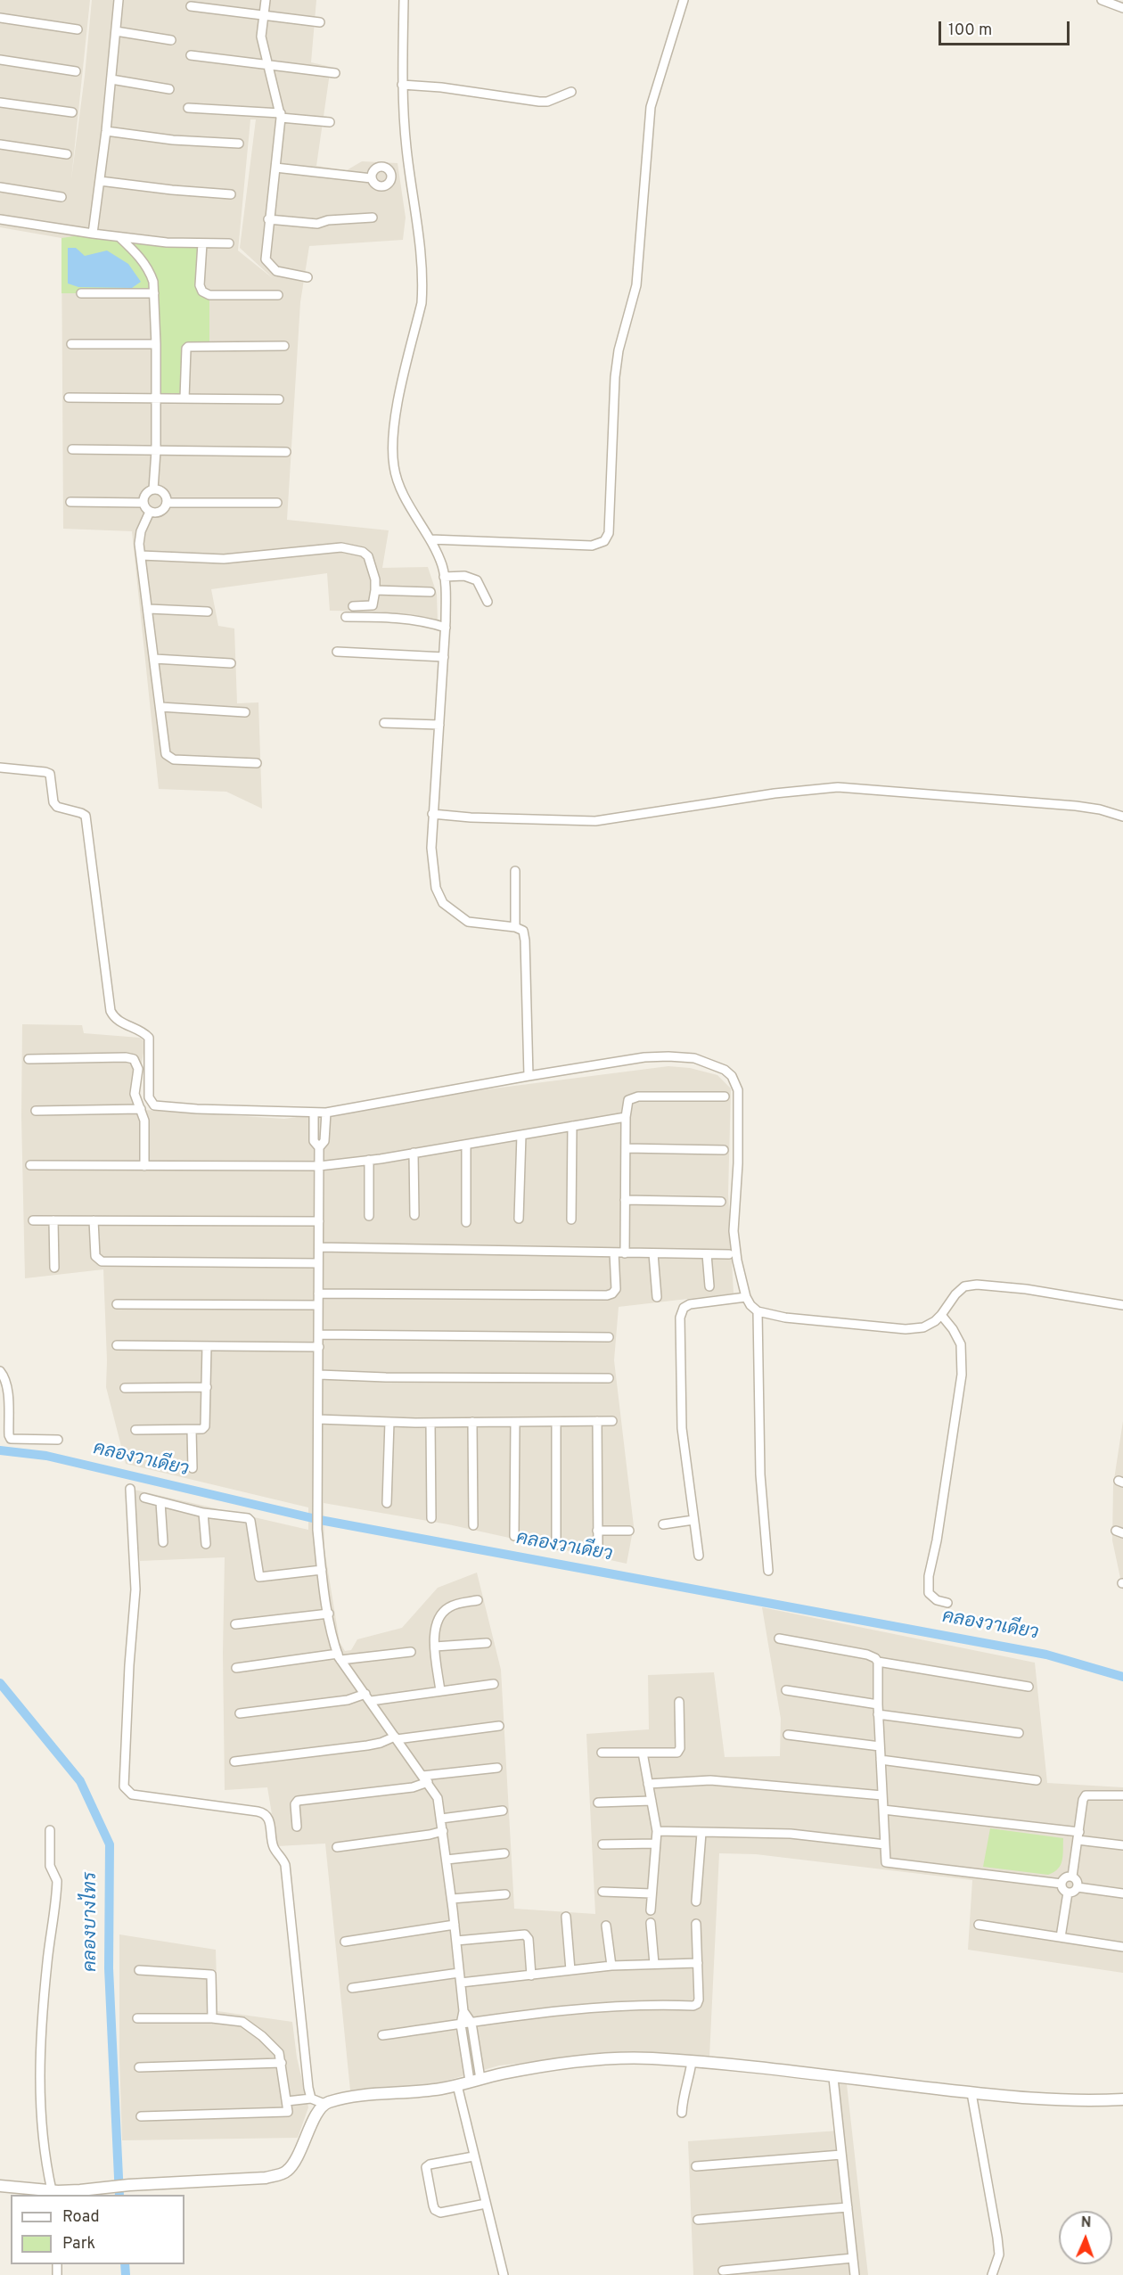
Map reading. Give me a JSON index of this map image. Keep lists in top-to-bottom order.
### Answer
{
  "water": ["คลองวาเดียว", "คลองบางไทร"],
  "legend": ["Road", "Park"],
  "scale_bar": "100 m",
  "north": "top"
}
